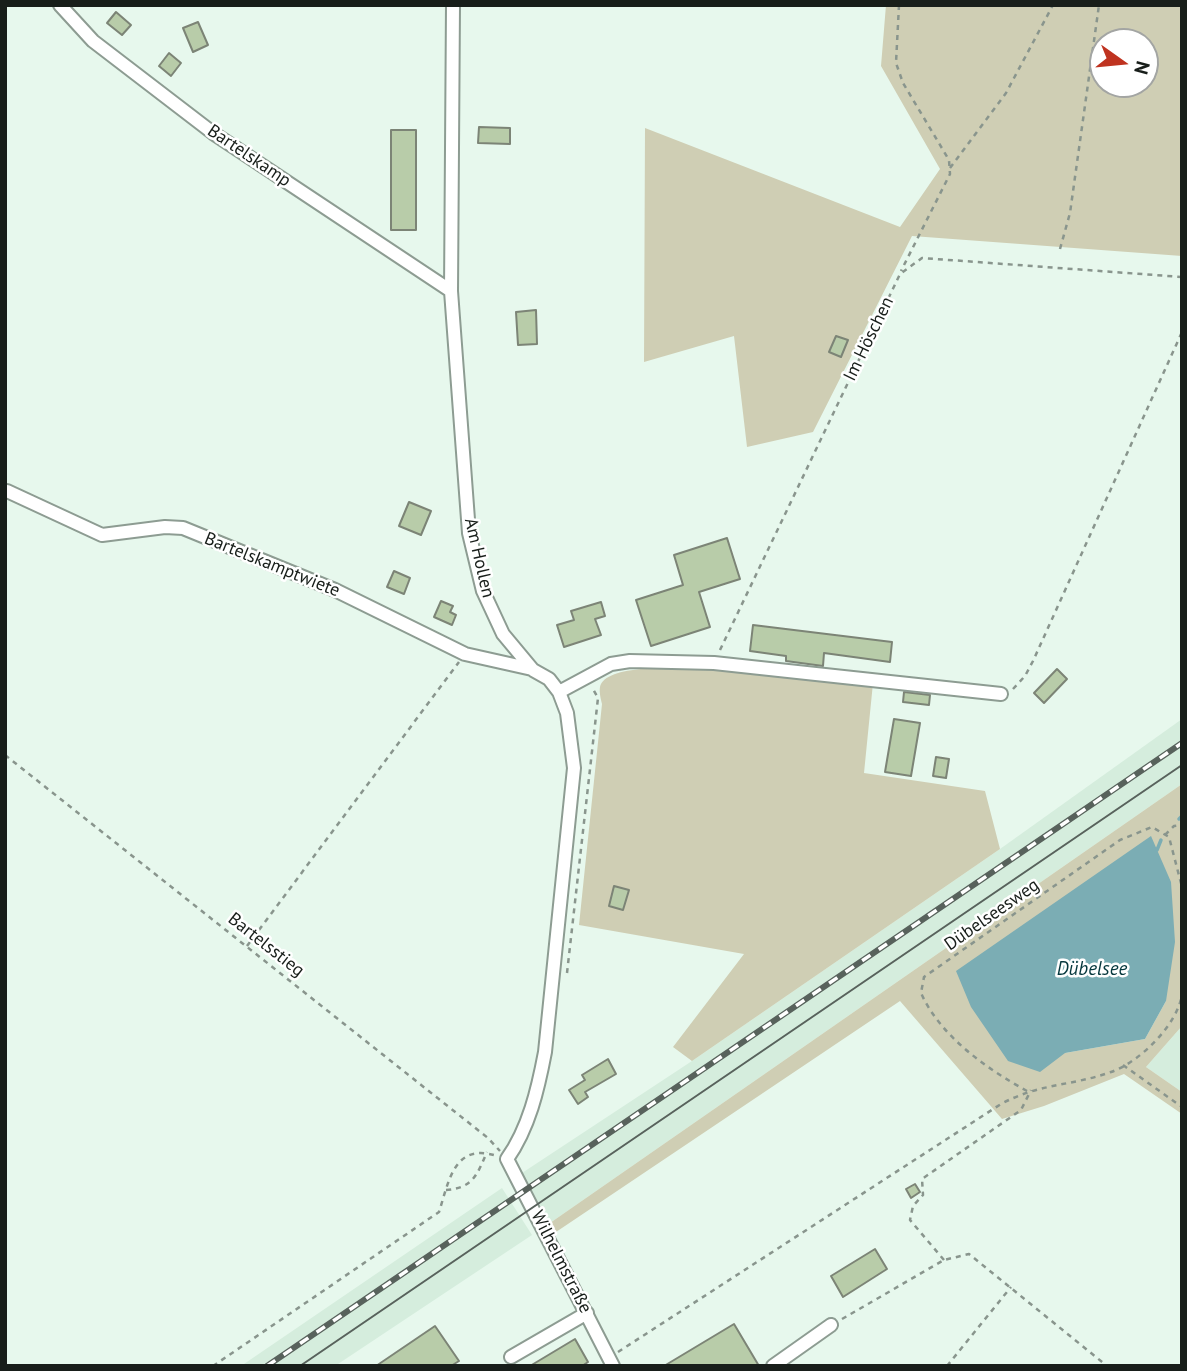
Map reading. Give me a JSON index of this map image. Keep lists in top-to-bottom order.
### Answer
{
  "streets": {
    "street": [
      "Bartelskamp",
      "Am Hollen",
      "Bartelskamptwiete",
      "Wilhelmstraße"
    ],
    "path": ["Im Höschen", "Dübelseesweg", "Bartelsstieg"]
  },
  "crossings": [
    ["Bartelskamp", "Am Hollen"],
    ["Am Hollen", "Bartelskamptwiete"],
    ["Bartelsstieg", "Wilhelmstraße"]
  ],
  "water": ["Dübelsee"],
  "north": "right"
}
